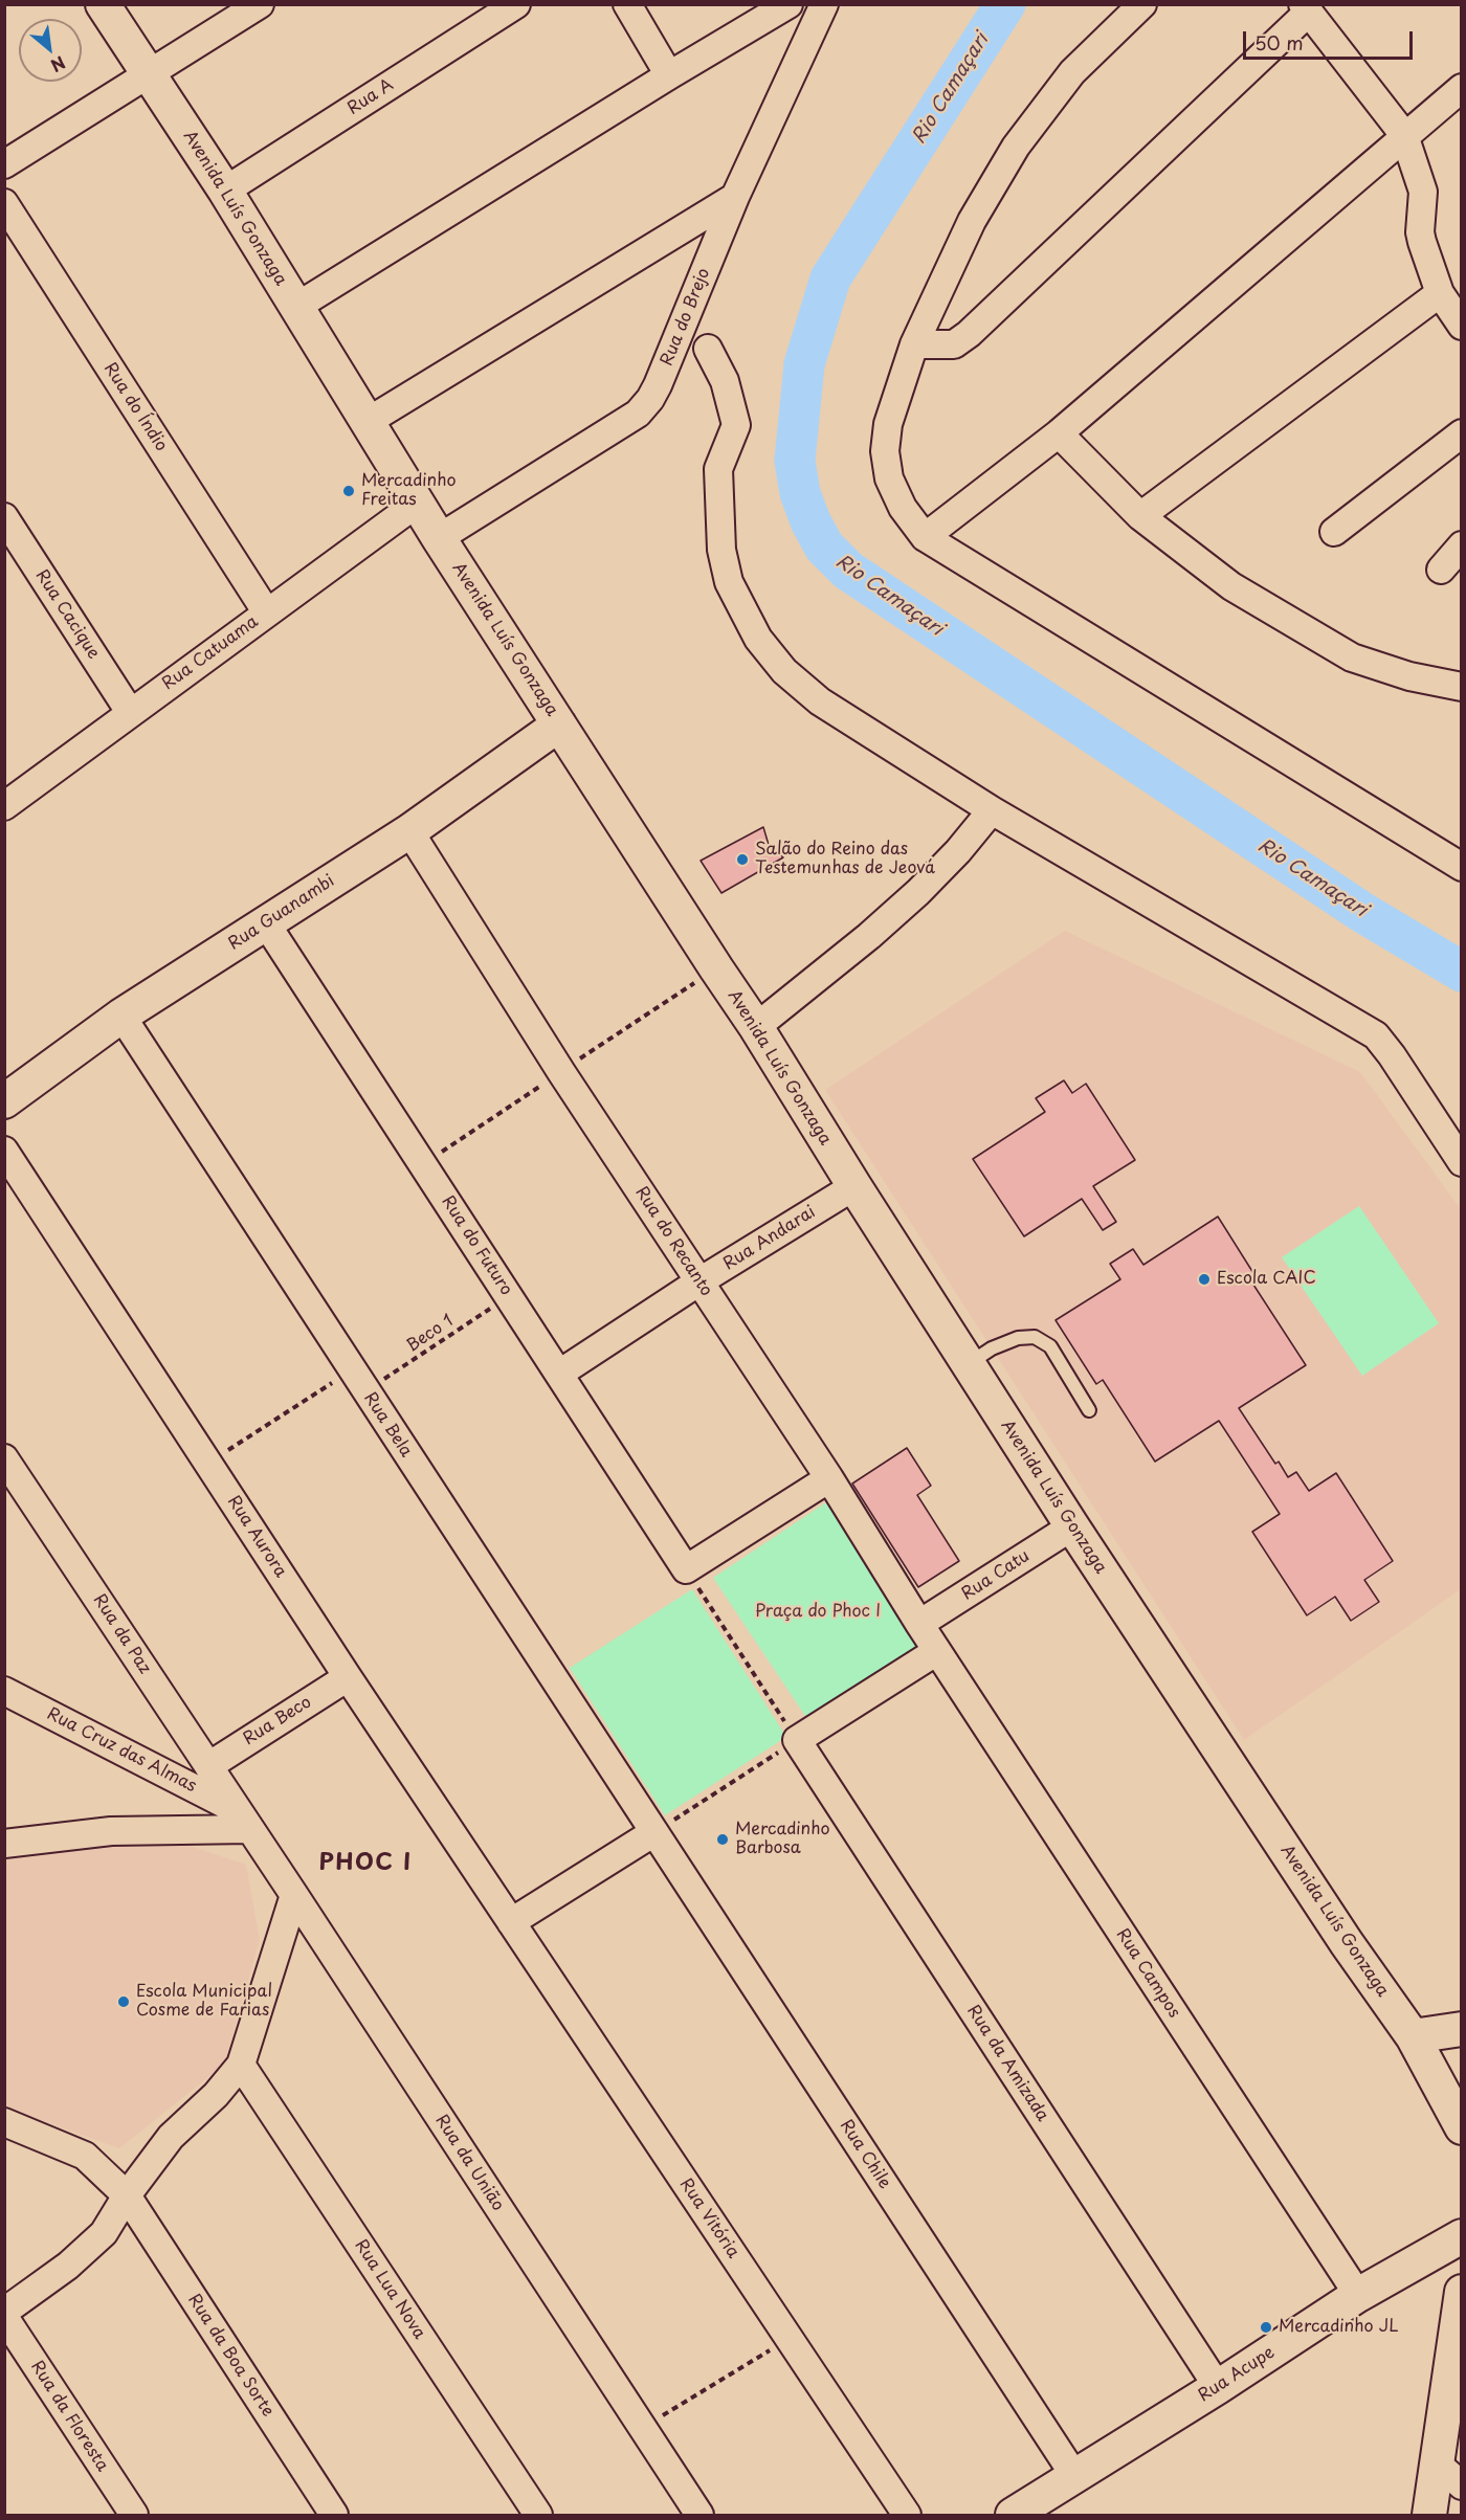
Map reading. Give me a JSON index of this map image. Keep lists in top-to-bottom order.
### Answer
{
  "streets": {
    "street": [
      "Rua A",
      "Avenida Luís Gonzaga",
      "Rua do Brejo",
      "Rua do Índio",
      "Rua Cacique",
      "Rua Catuama",
      "Rua Guanambi",
      "Rua Andarai",
      "Rua do Recanto",
      "Rua do Futuro",
      "Rua Bela",
      "Rua Aurora",
      "Rua Catu",
      "Rua da Paz",
      "Rua Beco",
      "Rua Cruz das Almas",
      "Rua Campos",
      "Rua da Amizada",
      "Rua Chile",
      "Rua da União",
      "Rua Vitória",
      "Rua Lua Nova",
      "Rua da Boa Sorte",
      "Rua Acupe",
      "Rua da Floresta"
    ],
    "path": ["Beco 1"]
  },
  "crossings": [
    ["Rua A", "Avenida Luís Gonzaga"],
    ["Avenida Luís Gonzaga", "Rua do Brejo"],
    ["Avenida Luís Gonzaga", "Rua Catuama"],
    ["Avenida Luís Gonzaga", "Rua Guanambi"],
    ["Avenida Luís Gonzaga", "Rua Andarai"],
    ["Avenida Luís Gonzaga", "Rua Catu"],
    ["Rua do Índio", "Rua Catuama"],
    ["Rua Cacique", "Rua Catuama"],
    ["Rua Guanambi", "Rua do Recanto"],
    ["Rua Guanambi", "Rua do Futuro"],
    ["Rua Guanambi", "Rua Bela"],
    ["Rua Andarai", "Rua do Recanto"],
    ["Rua Andarai", "Rua do Futuro"],
    ["Rua do Recanto", "Rua Catu"],
    ["Rua do Recanto", "Rua Campos"],
    ["Rua do Futuro", "Beco 1"],
    ["Beco 1", "Rua Bela"],
    ["Beco 1", "Rua Aurora"],
    ["Rua Bela", "Rua Chile"],
    ["Rua Aurora", "Rua Beco"],
    ["Rua Aurora", "Rua Vitória"],
    ["Rua da Paz", "Rua Beco"],
    ["Rua da Paz", "Rua Cruz das Almas"],
    ["Rua da Paz", "Rua da União"],
    ["Rua Cruz das Almas", "Rua da União"],
    ["Rua Campos", "Rua Acupe"],
    ["Rua da Amizada", "Rua Acupe"],
    ["Rua Chile", "Rua Acupe"]
  ],
  "districts": ["PHOC I"],
  "water": ["Rio Camaçari"],
  "parks": ["Praça do Phoc I"],
  "places": [
    "Mercadinho Freitas",
    "Salão do Reino das Testemunhas de Jeová",
    "Escola CAIC",
    "Mercadinho Barbosa",
    "Escola Municipal Cosme de Farias",
    "Mercadinho JL"
  ],
  "scale_bar": "50 m",
  "north": "bottom right"
}
